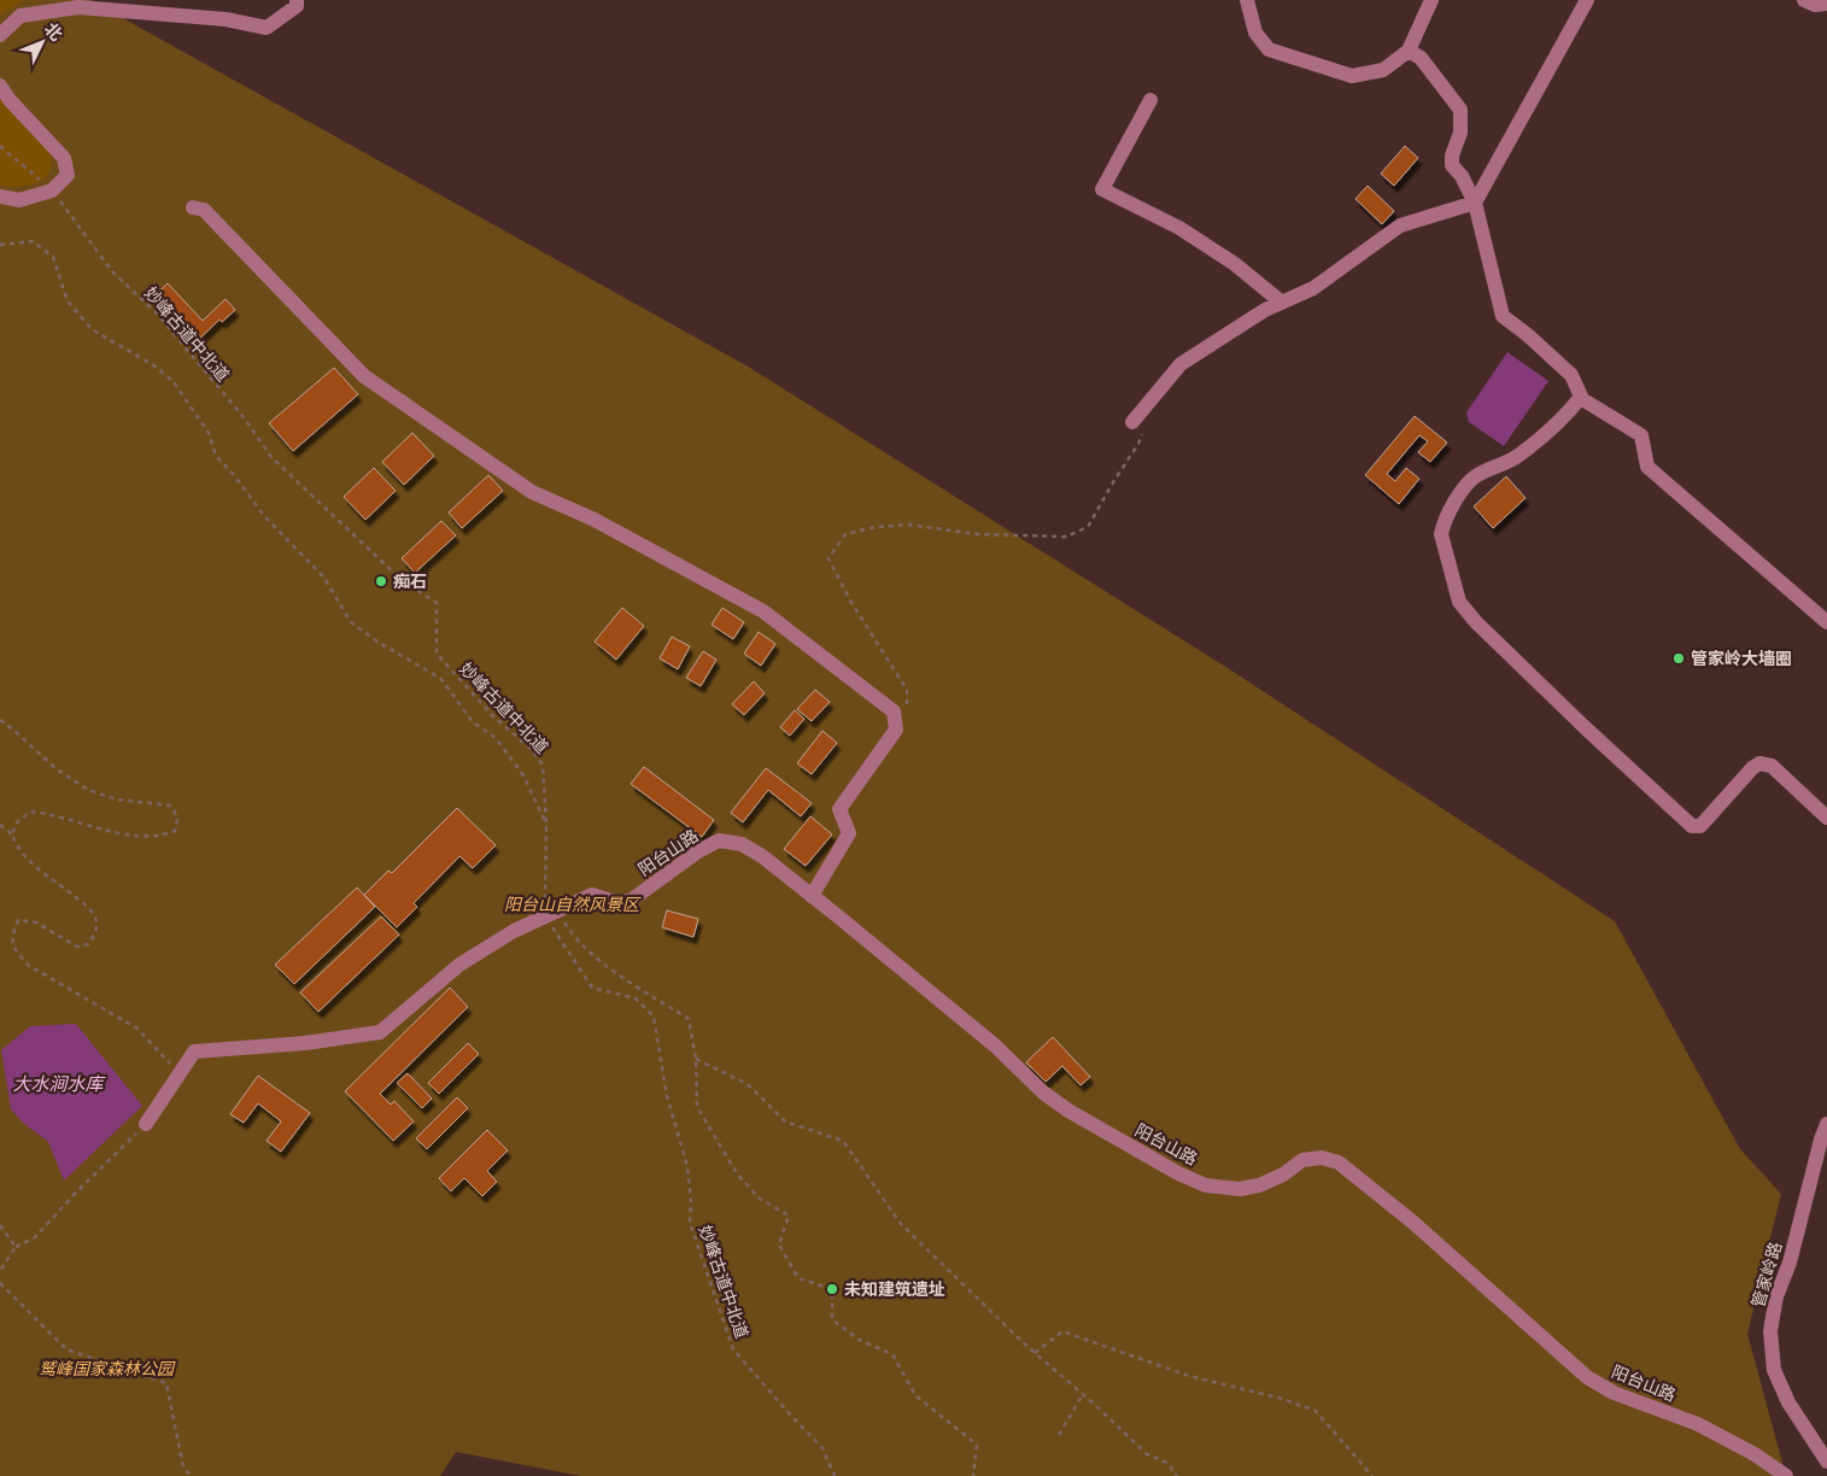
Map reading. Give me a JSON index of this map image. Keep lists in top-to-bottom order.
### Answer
{
  "streets": {
    "street": ["阳台山路", "管家岭路"],
    "path": ["妙峰古道中北道"]
  },
  "crossings": [
    ["妙峰古道中北道", "阳台山路"]
  ],
  "water": ["大水涧水库"],
  "parks": ["阳台山自然风景区", "鹫峰国家森林公园"],
  "places": ["痴石", "管家岭大墙圈", "未知建筑遗址"],
  "north": "top right"
}
